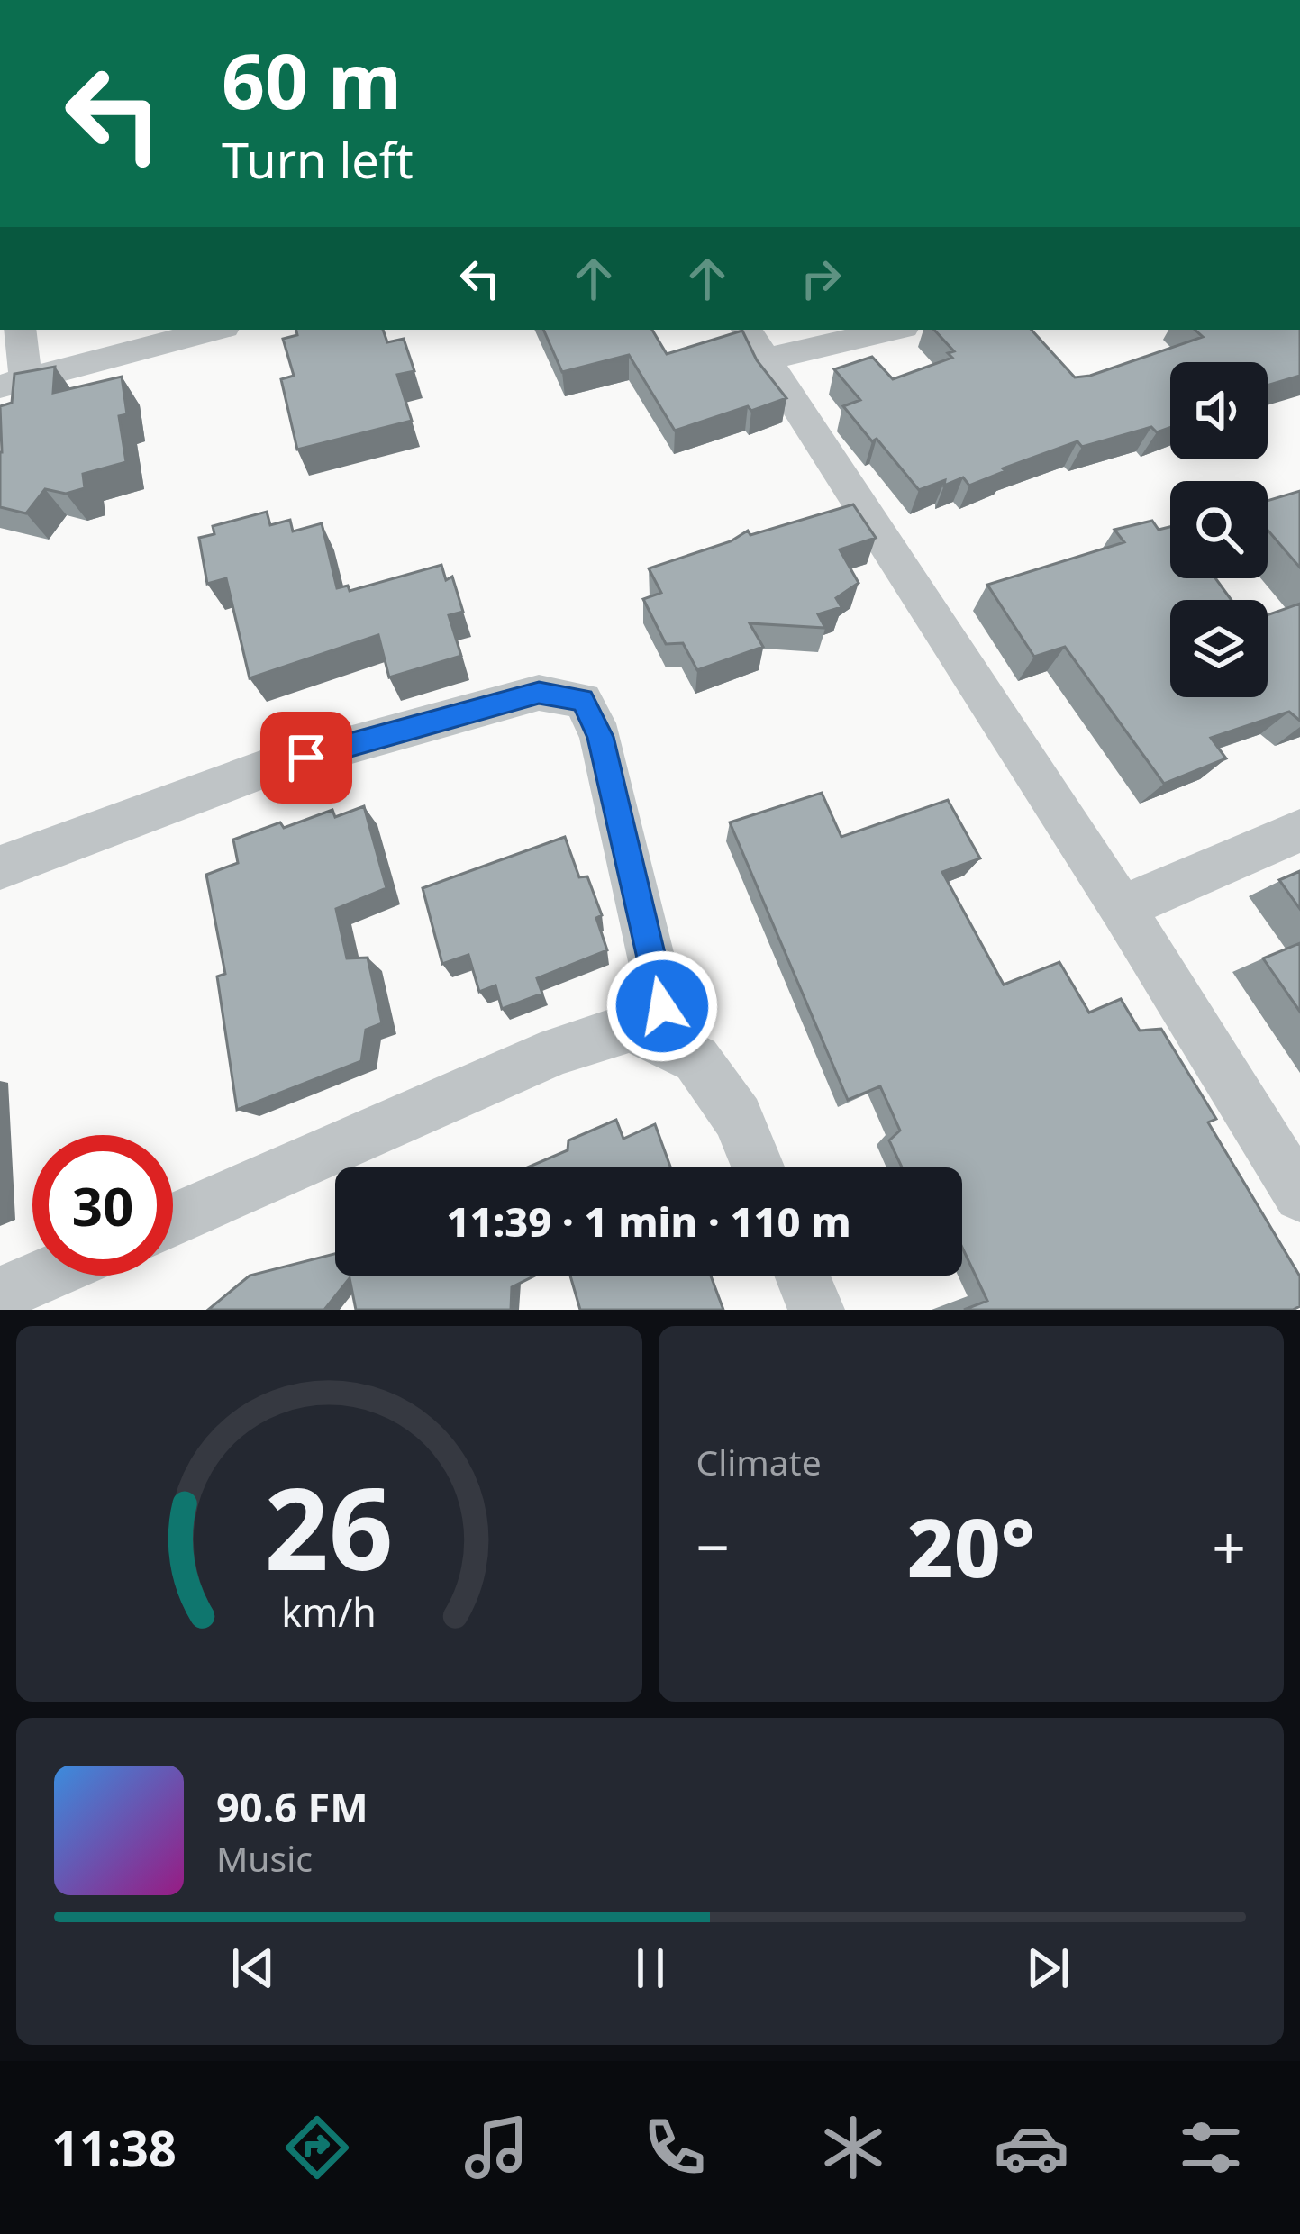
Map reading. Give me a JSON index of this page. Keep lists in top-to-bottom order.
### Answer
{
  "page": {
    "turn": ["60 m", "Turn left"],
    "limit": "30",
    "trip": "11:39 · 1 min · 110 m",
    "tile": "Climate",
    "heat": ["−", "20°", "+"],
    "song": ["90.6 FM", "Music"],
    "tabs": "11:38",
    "gauge": ["26", "km/h"]
  }
}
